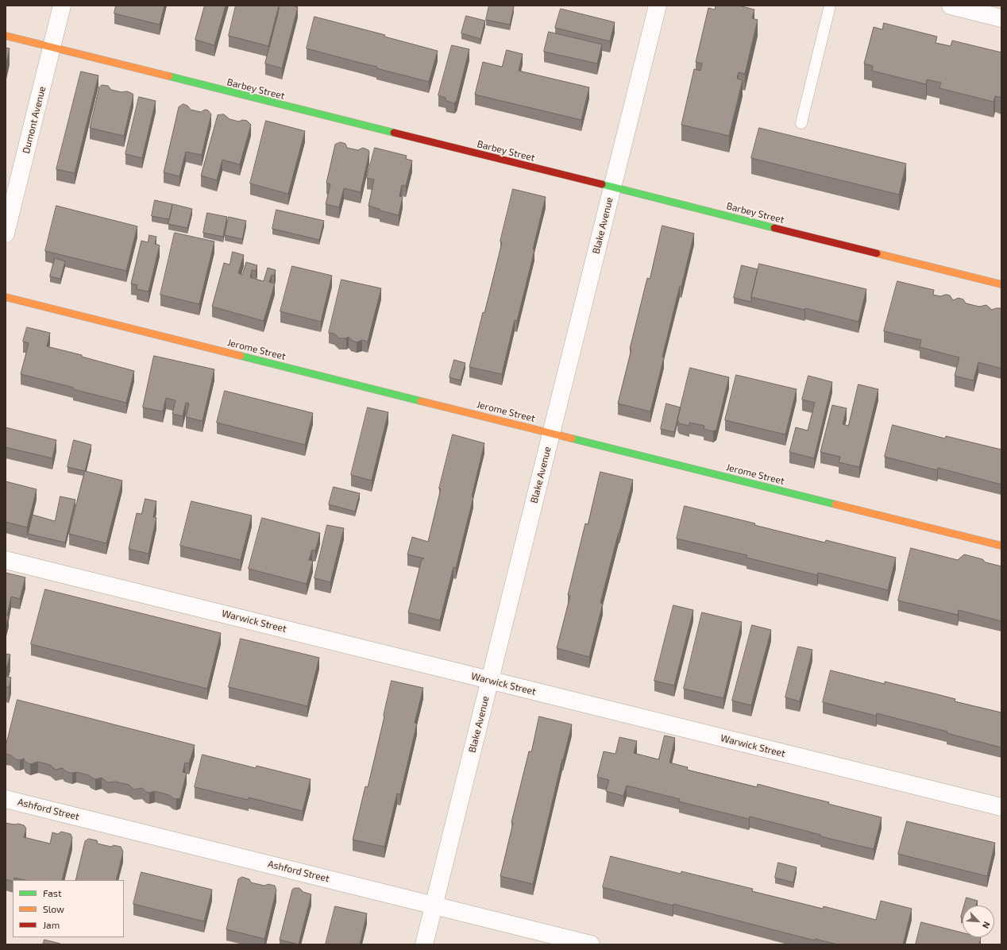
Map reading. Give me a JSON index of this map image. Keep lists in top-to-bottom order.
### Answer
{
  "streets": {
    "street": [
      "Barbey Street",
      "Dumont Avenue",
      "Blake Avenue",
      "Jerome Street",
      "Warwick Street",
      "Ashford Street"
    ]
  },
  "crossings": [
    ["Barbey Street", "Dumont Avenue"],
    ["Barbey Street", "Blake Avenue"],
    ["Blake Avenue", "Jerome Street"],
    ["Blake Avenue", "Warwick Street"],
    ["Blake Avenue", "Ashford Street"]
  ],
  "legend": ["Fast", "Slow", "Jam"],
  "north": "bottom right"
}
